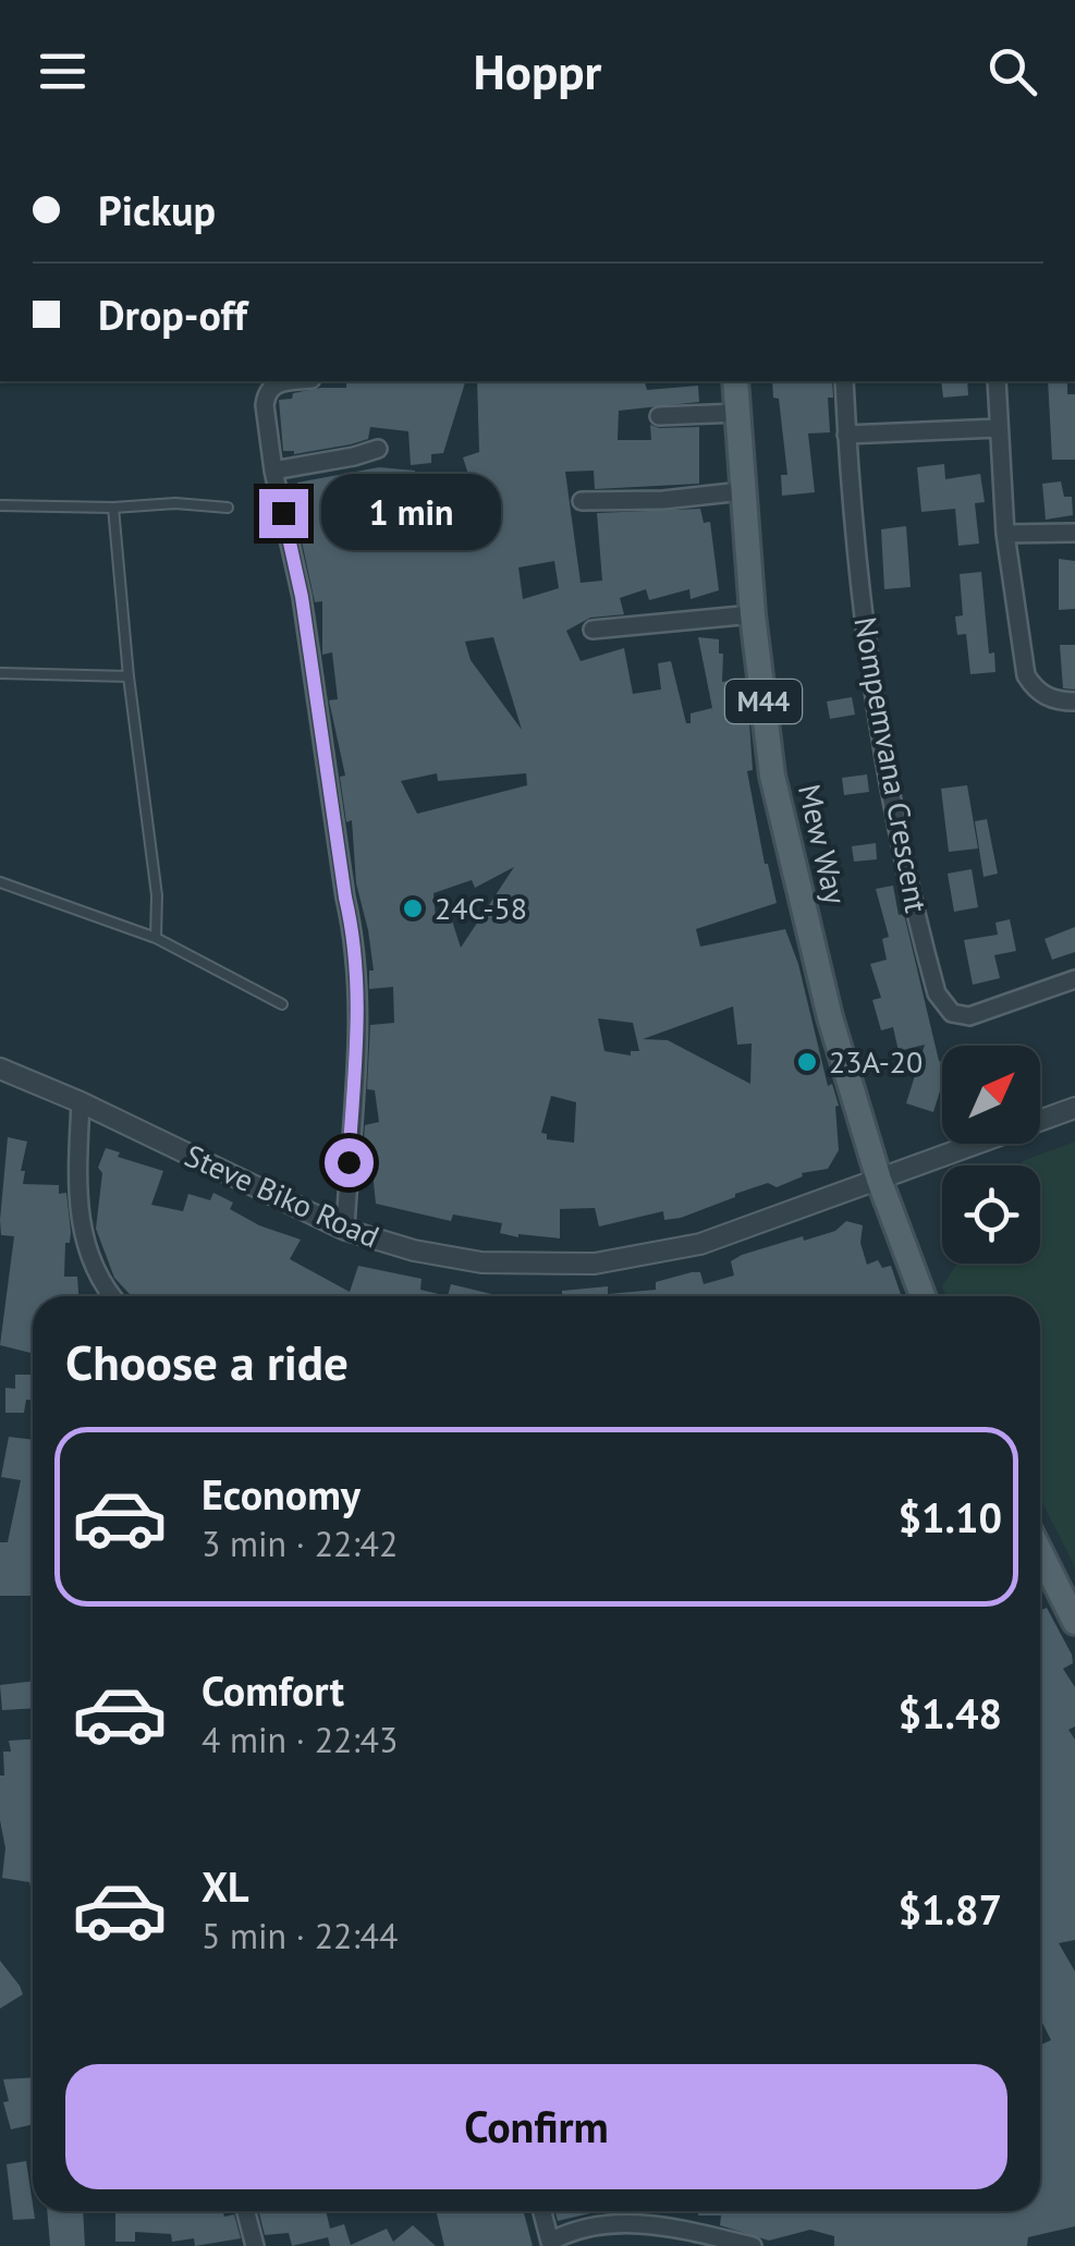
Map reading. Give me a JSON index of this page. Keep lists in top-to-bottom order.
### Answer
{
  "streets": {
    "main road": ["M44", "Mew Way"],
    "street": ["Nompemvana Crescent", "Steve Biko Road"]
  },
  "crossings": [
    ["Mew Way", "Steve Biko Road"]
  ],
  "places": ["24C-58", "23A-20"],
  "north": "top right",
  "page": {
    "header": "Hoppr",
    "banner": ["Pickup", "Drop-off"],
    "bubble": "1 min",
    "heading": "Choose a ride",
    "list": [
      {
        "name": "Economy",
        "note": "3 min · 22:42",
        "value": "$1.10"
      },
      {
        "name": "Comfort",
        "note": "4 min · 22:43",
        "value": "$1.48"
      },
      {
        "name": "XL",
        "note": "5 min · 22:44",
        "value": "$1.87"
      }
    ],
    "buttons": "Confirm"
  }
}
